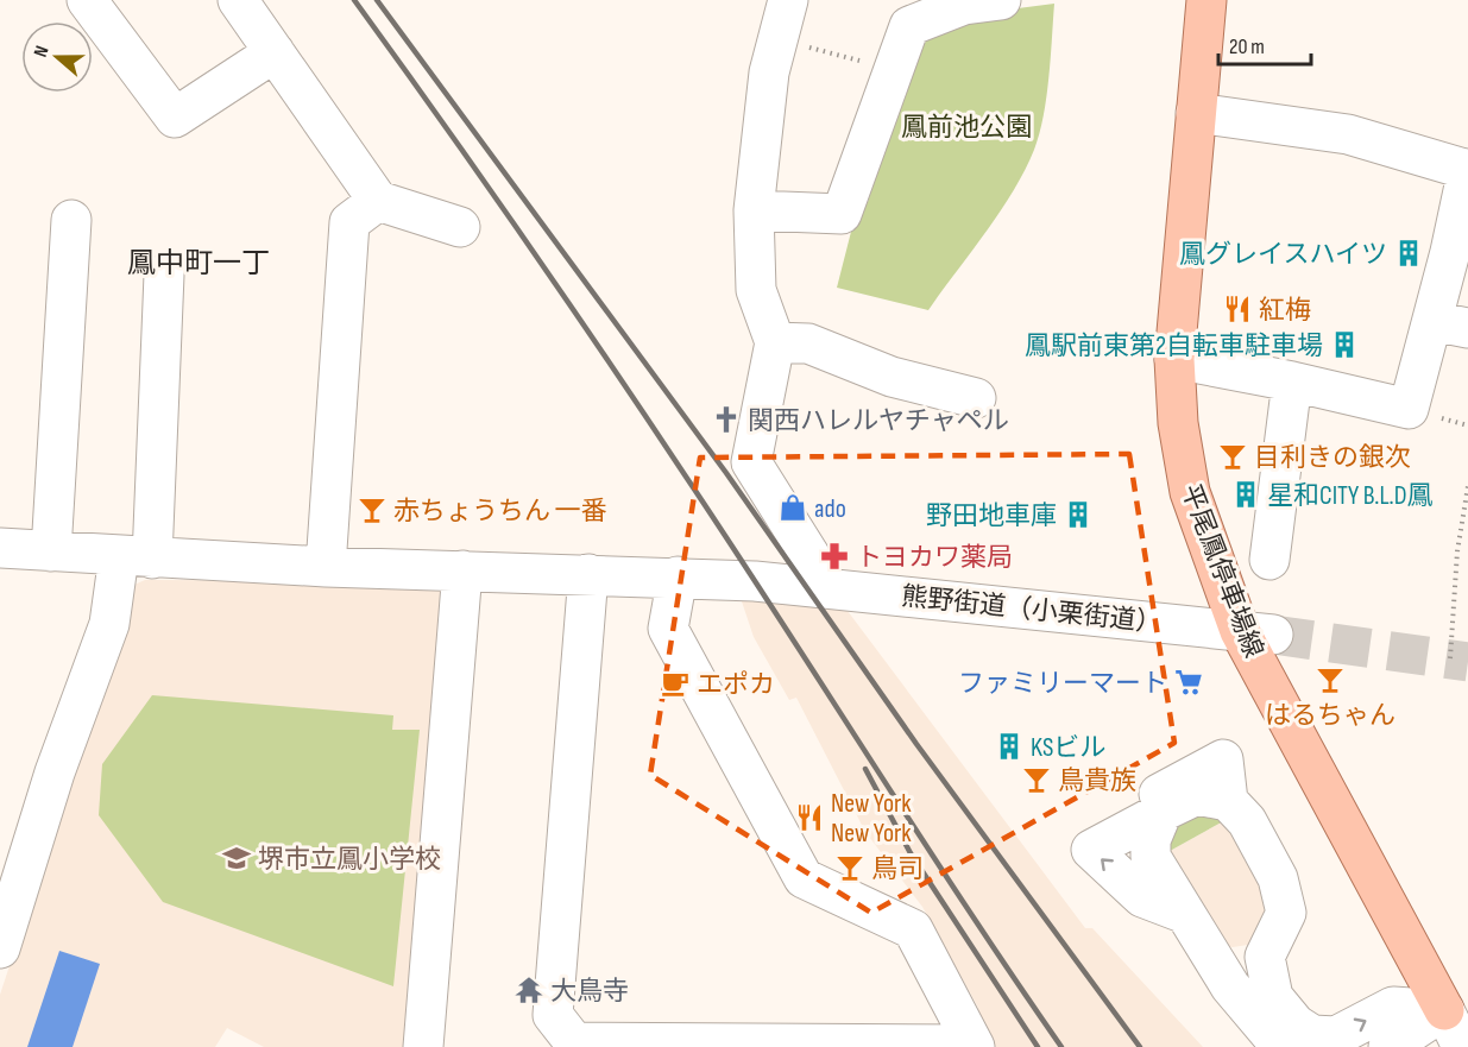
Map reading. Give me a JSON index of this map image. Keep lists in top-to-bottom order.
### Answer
{
  "streets": {
    "main road": ["平尾鳳停車場線"],
    "street": ["熊野街道（小栗街道）"]
  },
  "crossings": [
    ["平尾鳳停車場線", "熊野街道（小栗街道）"]
  ],
  "districts": ["鳳中町一丁"],
  "parks": ["鳳前池公園"],
  "places": {
    "building": [
      "鳳グレイスハイツ",
      "鳳駅前東第2自転車駐車場",
      "星和CITY B.L.D鳳",
      "野田地車庫",
      "KSビル"
    ],
    "restaurant": ["紅梅", "New York New York"],
    "church": ["関西ハレルヤチャペル"],
    "bar": [
      "目利きの銀次",
      "赤ちょうちん 一番",
      "はるちゃん",
      "鳥貴族",
      "鳥司"
    ],
    "shop": ["ado"],
    "pharmacy": ["トヨカワ薬局"],
    "supermarket": ["ファミリーマート"],
    "cafe": ["エポカ"],
    "school or university": ["堺市立鳳小学校"],
    "temple": ["大鳥寺"]
  },
  "scale_bar": "20 m",
  "north": "left"
}
